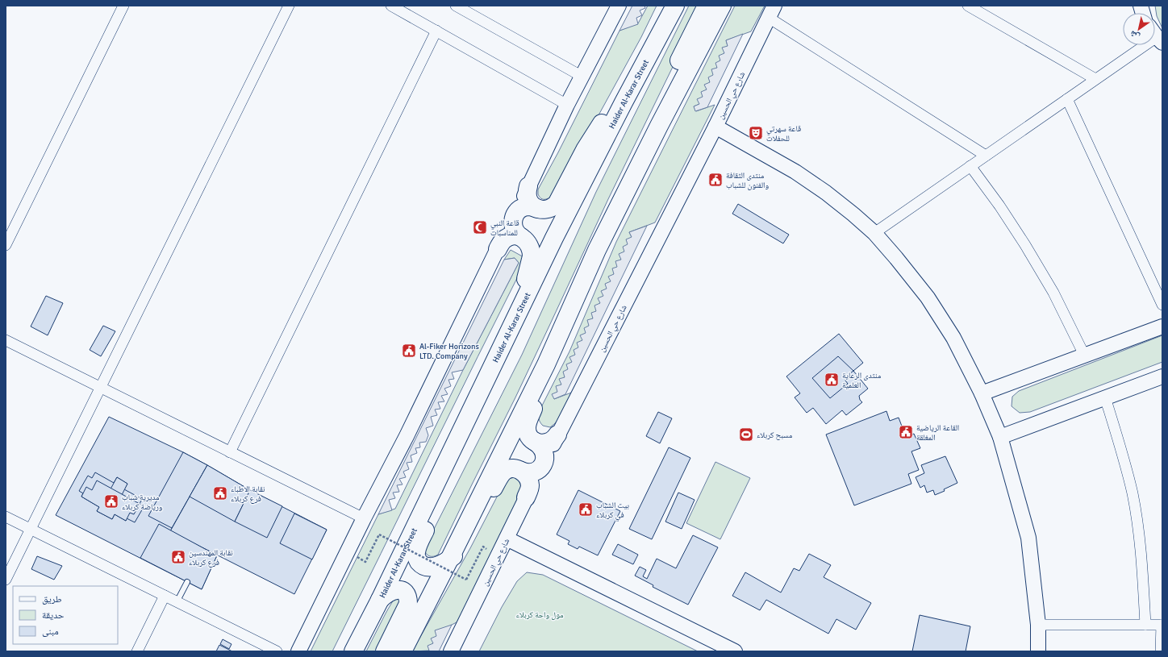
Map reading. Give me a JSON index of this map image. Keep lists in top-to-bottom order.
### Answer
{
  "streets": {
    "highway": ["Haider Al-Karar Street"],
    "main road": ["شارع حي الحسين"]
  },
  "parks": ["مول واحة كربلاء"],
  "places": {
    "theatre": ["قاعة سهرتي للحفلات"],
    "public building": [
      "منتدى الثقافة والفنون للشباب",
      "Al-Fiker Horizons LTD. Company",
      "منتدى الرعاية العلمية",
      "القاعة الرياضية المغلقة",
      "نقابة الاطباء فرع كربلاء",
      "مديرية شباب ورياضة كربلاء",
      "بيت الشباب في كربلاء",
      "نقابة المهندسين فرع كربلاء"
    ],
    "mosque": ["قاعة النبي للمناسبات"],
    "sports": ["مسبح كربلاء"]
  },
  "legend": ["طريق", "حديقة", "مبنى"],
  "north": "bottom left"
}
